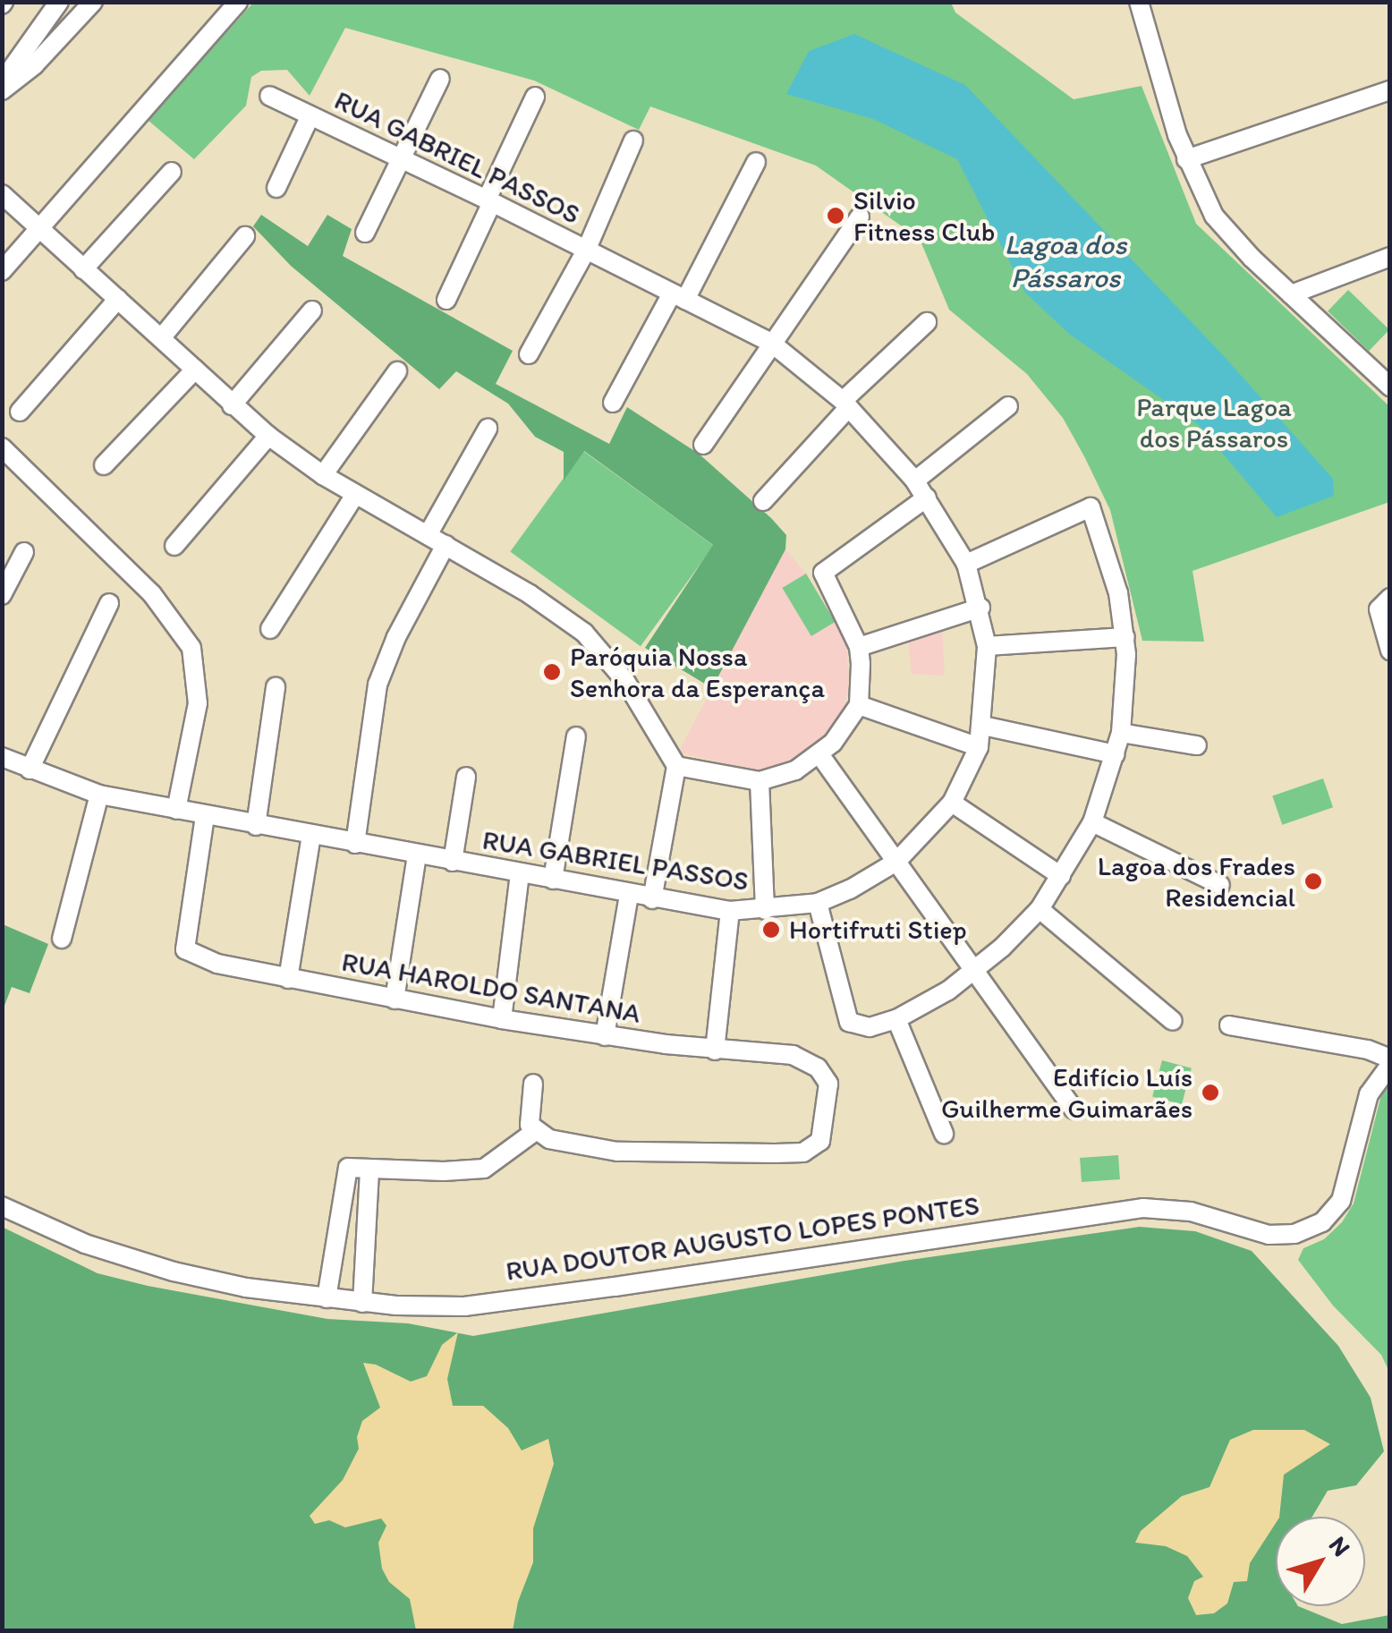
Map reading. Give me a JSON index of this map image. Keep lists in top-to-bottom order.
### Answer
{
  "streets": {
    "street": ["RUA GABRIEL PASSOS", "RUA HAROLDO SANTANA", "RUA DOUTOR AUGUSTO LOPES PONTES"]
  },
  "crossings": [
    ["RUA GABRIEL PASSOS", "RUA HAROLDO SANTANA"]
  ],
  "water": ["Lagoa dos Pássaros"],
  "parks": ["Parque Lagoa dos Pássaros"],
  "places": [
    "Silvio Fitness Club",
    "Paróquia Nossa Senhora da Esperança",
    "Lagoa dos Frades Residencial",
    "Hortifruti Stiep",
    "Edifício Luís Guilherme Guimarães"
  ],
  "north": "top right"
}
